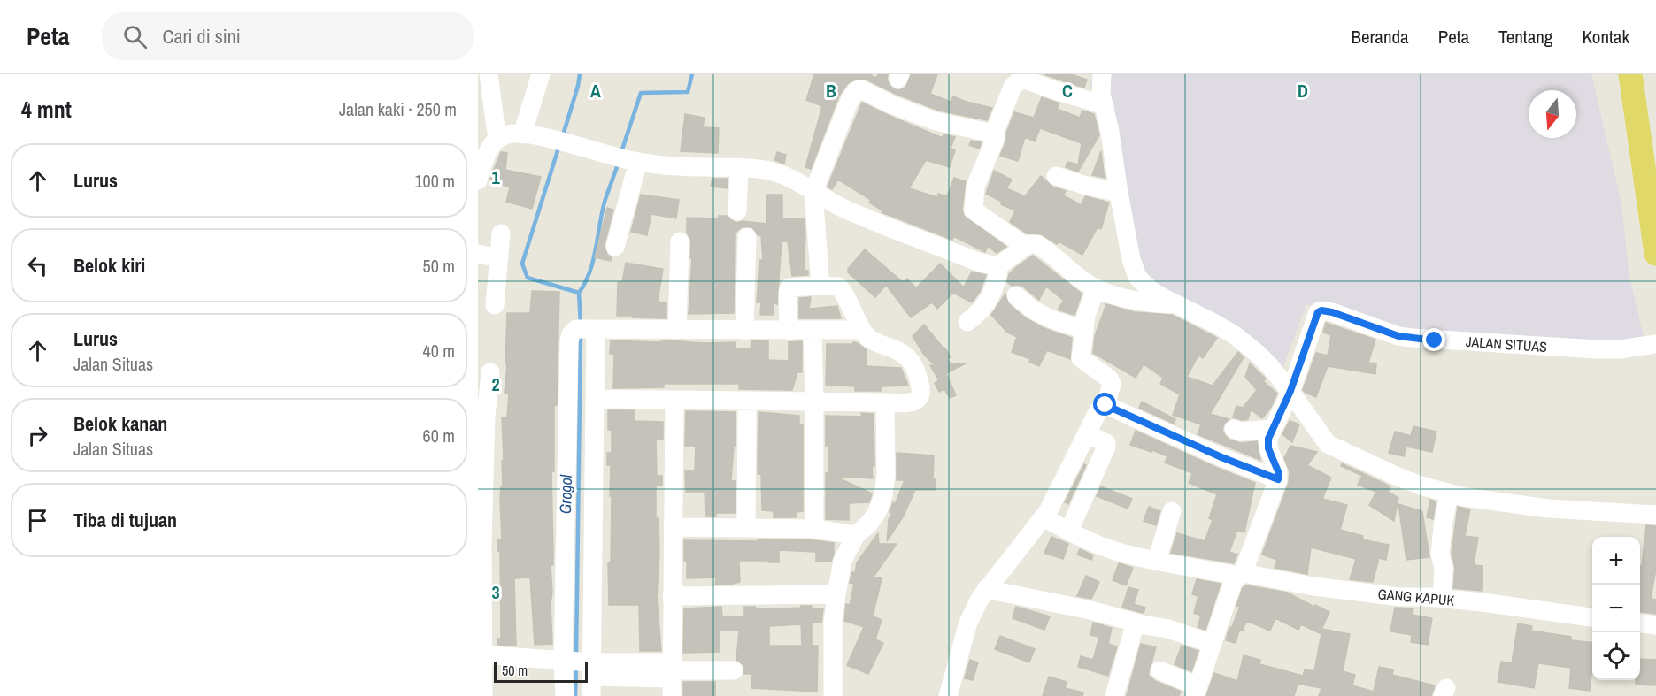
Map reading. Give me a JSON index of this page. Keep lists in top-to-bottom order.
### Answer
{
  "streets": {
    "street": ["JALAN SITUAS", "GANG KAPUK"]
  },
  "water": ["Grogol"],
  "scale_bar": "50 m",
  "north": "bottom",
  "page": {
    "header": "Peta",
    "search": "Cari di sini",
    "nav": [
      "Beranda",
      "Peta",
      "Tentang",
      "Kontak"
    ],
    "heading": ["4 mnt", "Jalan kaki · 250 m"],
    "list": [
      ["Lurus", "100 m"],
      ["Belok kiri", "50 m"],
      ["Lurus", "Jalan Situas", "40 m"],
      ["Belok kanan", "Jalan Situas", "60 m"],
      "Tiba di tujuan"
    ],
    "map_buttons": ["+", "−"],
    "scale": "50 m"
  },
  "grid": {
    "columns": [
      "A",
      "B",
      "C",
      "D"
    ],
    "rows": ["1", "2", "3"]
  }
}
